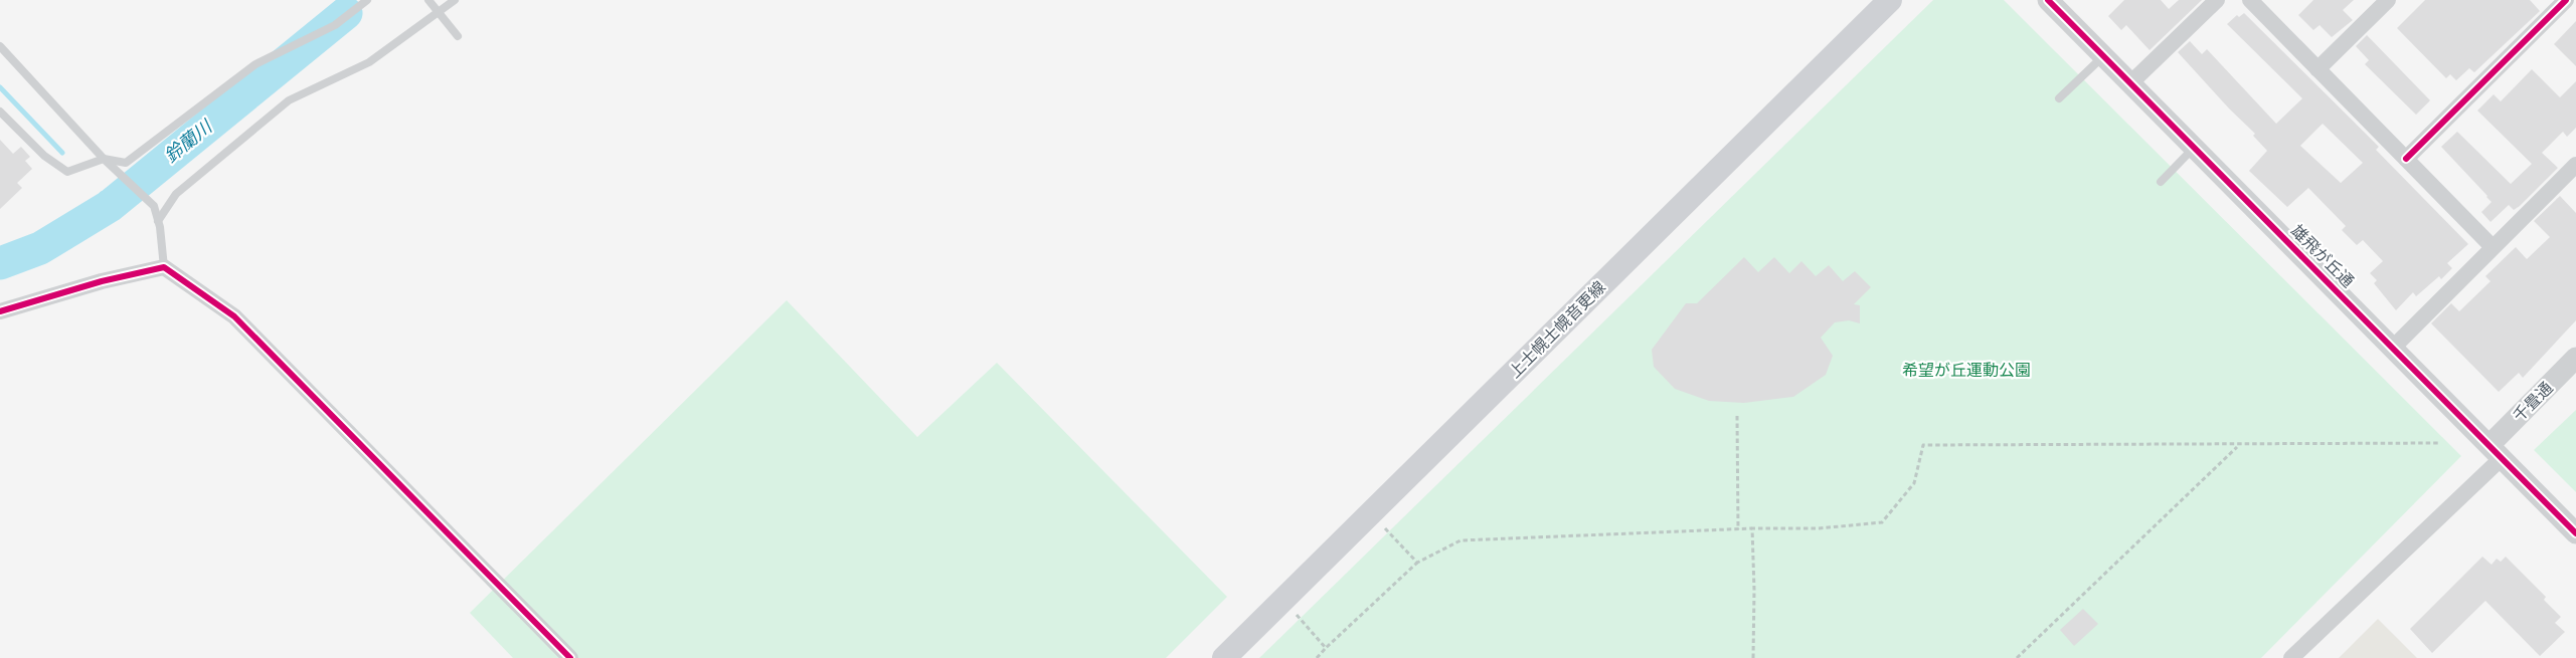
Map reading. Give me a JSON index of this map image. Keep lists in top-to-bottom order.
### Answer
{
  "streets": {
    "main road": ["上士幌士幌音更線"],
    "street": ["雄飛が丘通", "千畳通"]
  },
  "crossings": [
    ["雄飛が丘通", "千畳通"]
  ],
  "water": ["鈴蘭川"],
  "parks": ["希望が丘運動公園"]
}
